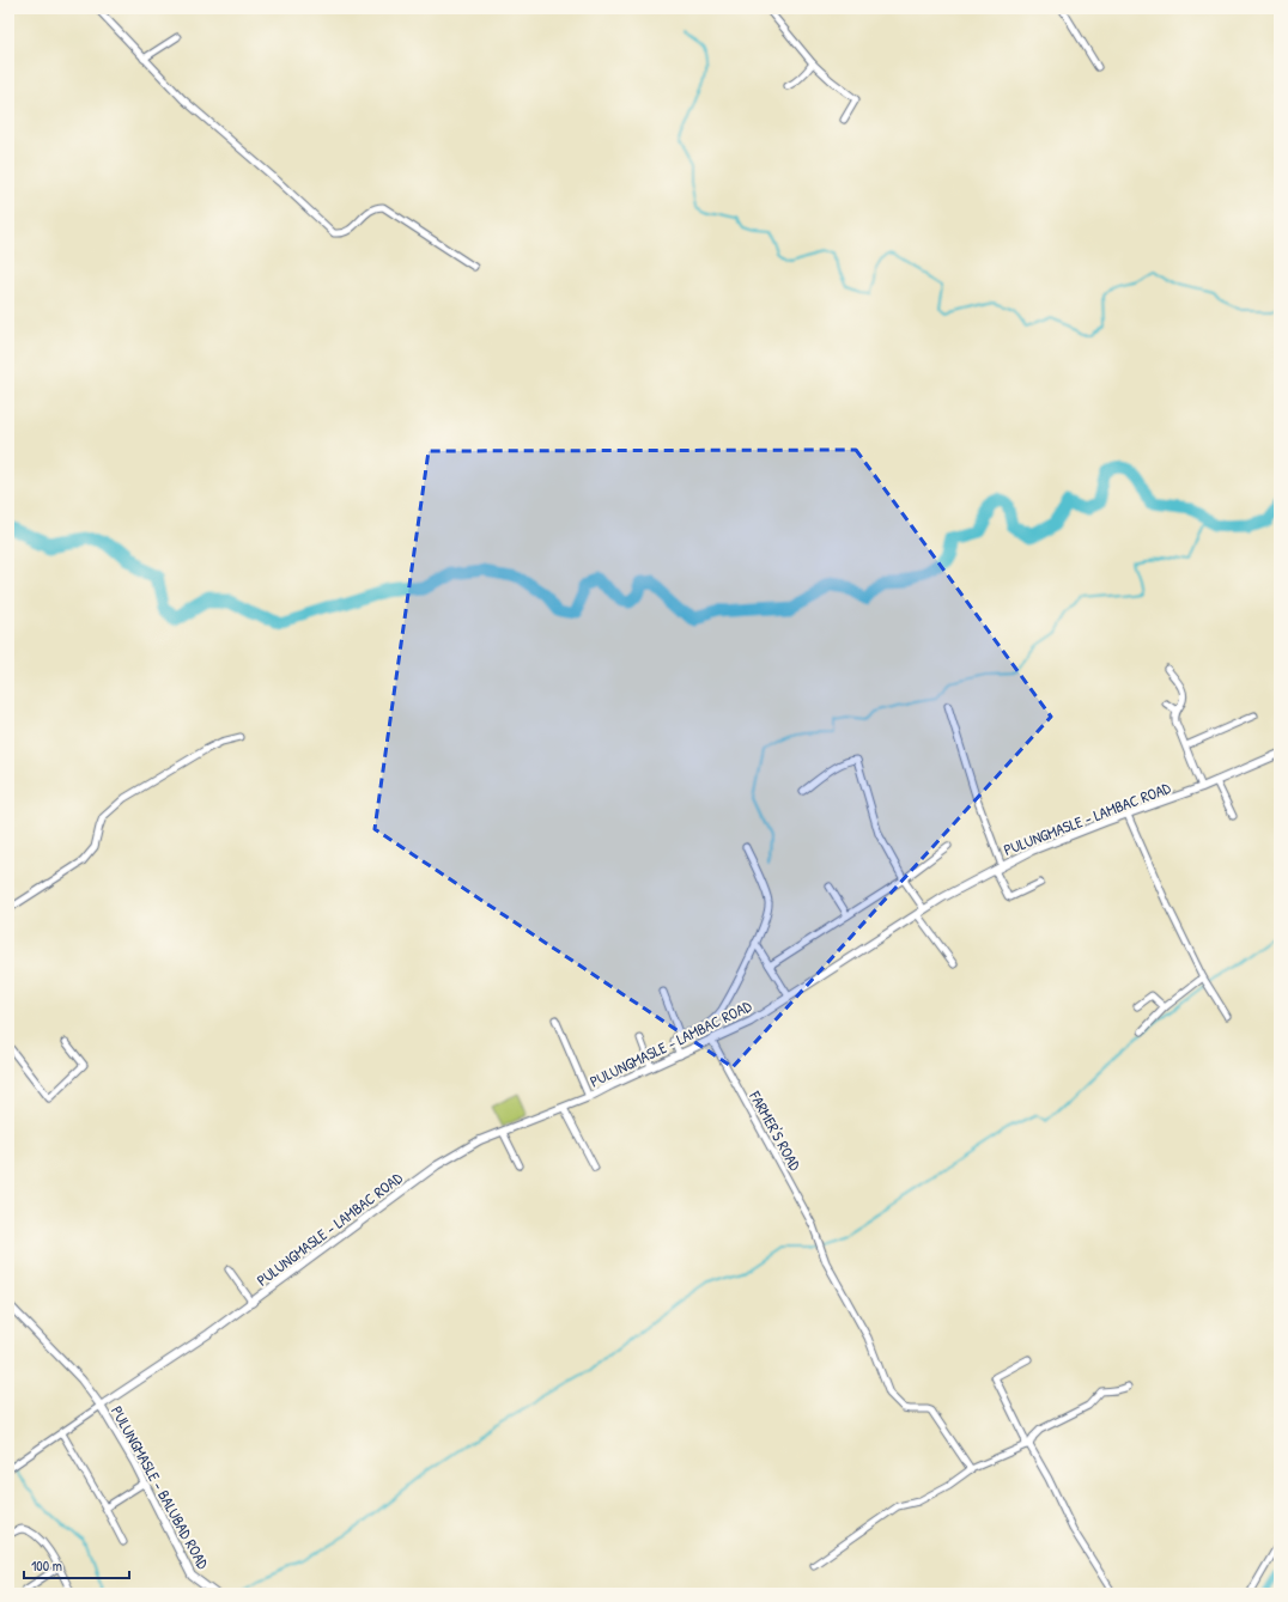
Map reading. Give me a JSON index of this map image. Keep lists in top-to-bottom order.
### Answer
{
  "streets": {
    "street": ["PULUNGMASLE - LAMBAC ROAD", "FARMER'S ROAD", "PULUNGMASLE - BALUBAD ROAD"]
  },
  "crossings": [
    ["PULUNGMASLE - LAMBAC ROAD", "FARMER'S ROAD"],
    ["PULUNGMASLE - LAMBAC ROAD", "PULUNGMASLE - BALUBAD ROAD"]
  ],
  "scale_bar": "100 m"
}
